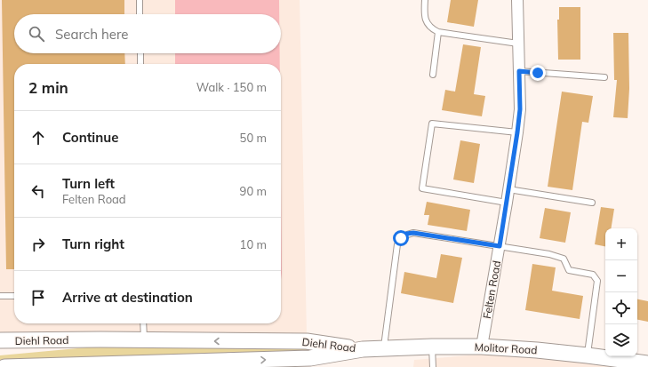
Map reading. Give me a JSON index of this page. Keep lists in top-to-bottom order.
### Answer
{
  "streets": {
    "street": ["Felten Road", "Diehl Road", "Molitor Road"]
  },
  "crossings": [
    ["Felten Road", "Molitor Road"],
    ["Diehl Road", "Molitor Road"]
  ],
  "page": {
    "search": "Search here",
    "heading": ["2 min", "Walk · 150 m"],
    "list": [
      ["Continue", "50 m"],
      ["Turn left", "Felten Road", "90 m"],
      ["Turn right", "10 m"],
      "Arrive at destination"
    ],
    "map_buttons": ["+", "−"]
  }
}
